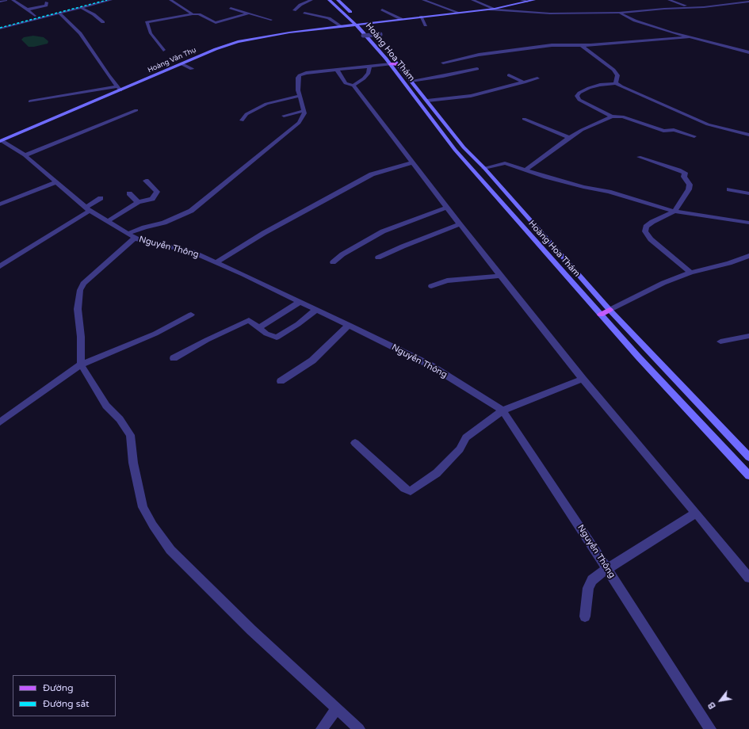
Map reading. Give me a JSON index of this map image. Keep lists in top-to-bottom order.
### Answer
{
  "streets": {
    "main road": ["Hoàng Hoa Thám", "Hoàng Văn Thụ"],
    "street": ["Nguyễn Thông"]
  },
  "crossings": [
    ["Hoàng Hoa Thám", "Hoàng Văn Thụ"],
    ["Hoàng Văn Thụ", "Nguyễn Thông"]
  ],
  "legend": ["Đường", "Đường sắt"],
  "north": "bottom left"
}
